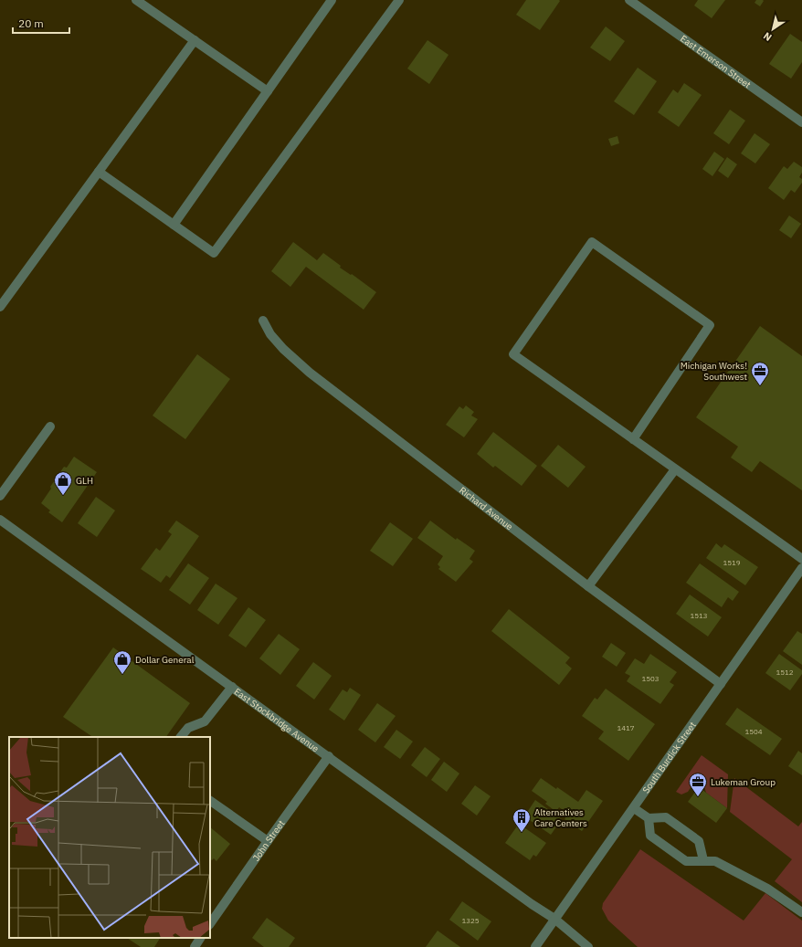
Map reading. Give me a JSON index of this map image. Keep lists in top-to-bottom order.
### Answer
{
  "streets": {
    "street": [
      "East Emerson Street",
      "Richard Avenue",
      "East Stockbridge Avenue",
      "South Burdick Street",
      "John Street"
    ]
  },
  "crossings": [
    ["Richard Avenue", "South Burdick Street"],
    ["East Stockbridge Avenue", "South Burdick Street"],
    ["East Stockbridge Avenue", "John Street"]
  ],
  "places": {
    "office": ["Michigan Works! Southwest", "Lukeman Group"],
    "shop": ["GLH", "Dollar General"],
    "building": ["Alternatives Care Centers"]
  },
  "house_numbers": [
    "1519",
    "1513",
    "1512",
    "1503",
    "1417",
    "1504",
    "1325"
  ],
  "scale_bar": "20 m",
  "north": "bottom left"
}
